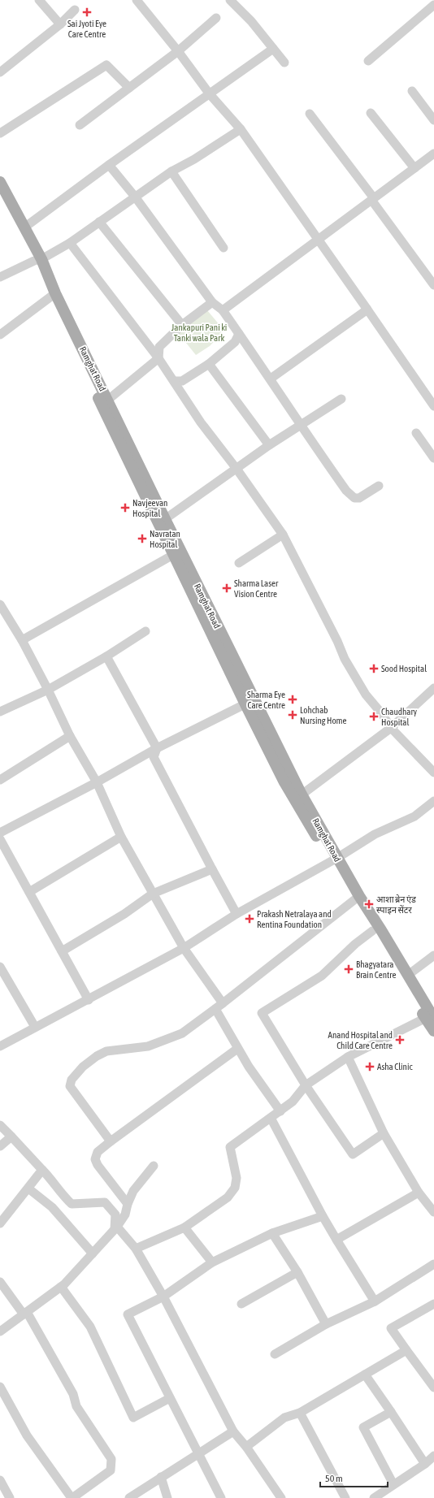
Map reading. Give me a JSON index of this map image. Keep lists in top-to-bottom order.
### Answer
{
  "streets": {
    "main road": ["Ramghat Road"]
  },
  "parks": ["Jankapuri Pani ki Tanki wala Park"],
  "places": {
    "health": [
      "Sai Jyoti Eye Care Centre",
      "Navjeevan Hospital",
      "Navratan Hospital",
      "Sharma Laser Vision Centre",
      "Sood Hospital",
      "Sharma Eye Care Centre",
      "Lohchab Nursing Home",
      "Chaudhary Hospital",
      "आशा ब्रेन एंड स्पाइन सेंटर",
      "Prakash Netralaya and Rentina Foundation",
      "Bhagyatara Brain Centre",
      "Anand Hospital and Child Care Centre",
      "Asha Clinic"
    ]
  },
  "scale_bar": "50 m"
}
